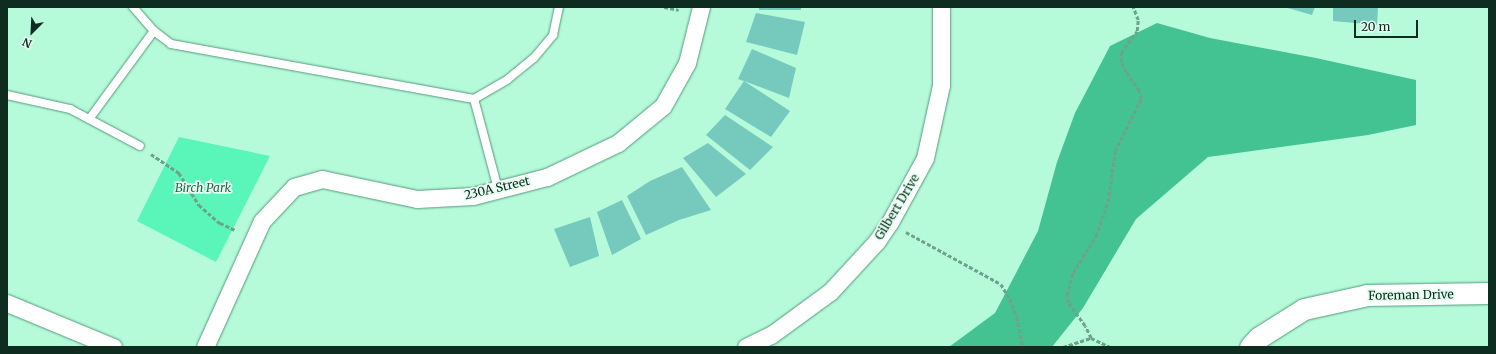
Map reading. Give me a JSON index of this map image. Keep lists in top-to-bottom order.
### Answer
{
  "streets": {
    "street": ["230A Street", "Gilbert Drive", "Foreman Drive"]
  },
  "parks": ["Birch Park"],
  "scale_bar": "20 m",
  "north": "bottom left"
}
